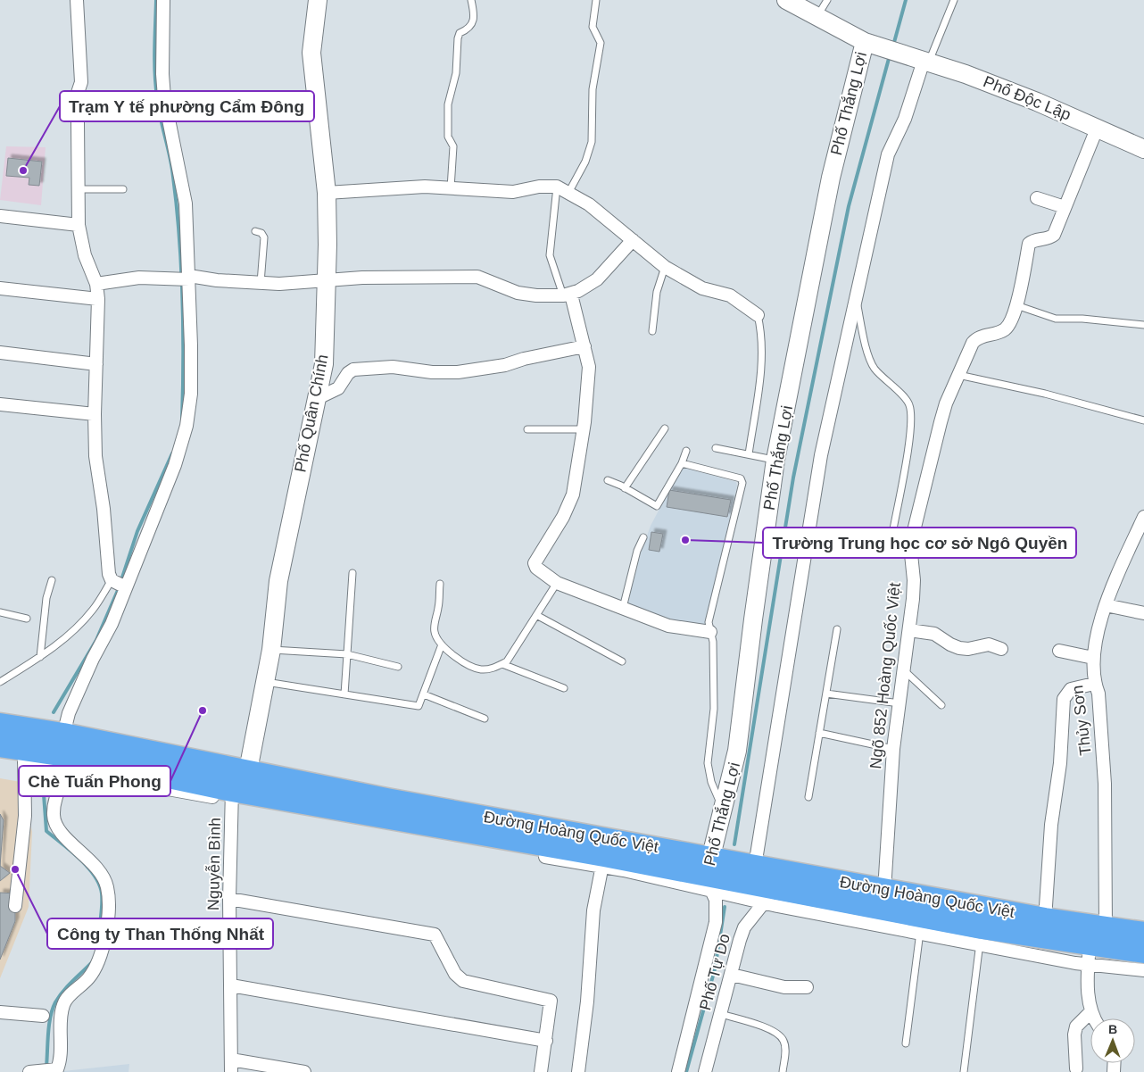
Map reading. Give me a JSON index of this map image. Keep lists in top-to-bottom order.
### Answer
{
  "streets": {
    "highway": ["Đường Hoàng Quốc Việt"],
    "street": [
      "Phố Độc Lập",
      "Phố Thắng Lợi",
      "Phố Quân Chính",
      "Ngõ 852 Hoàng Quốc Việt",
      "Thủy Sơn",
      "Nguyễn Bình",
      "Phố Tự Do"
    ]
  },
  "crossings": [
    ["Phố Độc Lập", "Phố Thắng Lợi"],
    ["Phố Độc Lập", "Ngõ 852 Hoàng Quốc Việt"],
    ["Phố Thắng Lợi", "Đường Hoàng Quốc Việt"],
    ["Phố Quân Chính", "Đường Hoàng Quốc Việt"],
    ["Ngõ 852 Hoàng Quốc Việt", "Đường Hoàng Quốc Việt"],
    ["Thủy Sơn", "Đường Hoàng Quốc Việt"],
    ["Đường Hoàng Quốc Việt", "Nguyễn Bình"],
    ["Đường Hoàng Quốc Việt", "Phố Tự Do"]
  ],
  "places": [
    "Trạm Y tế phường Cẩm Đông",
    "Trường Trung học cơ sở Ngô Quyền",
    "Chè Tuấn Phong",
    "Công ty Than Thống Nhất"
  ],
  "north": "top"
}
